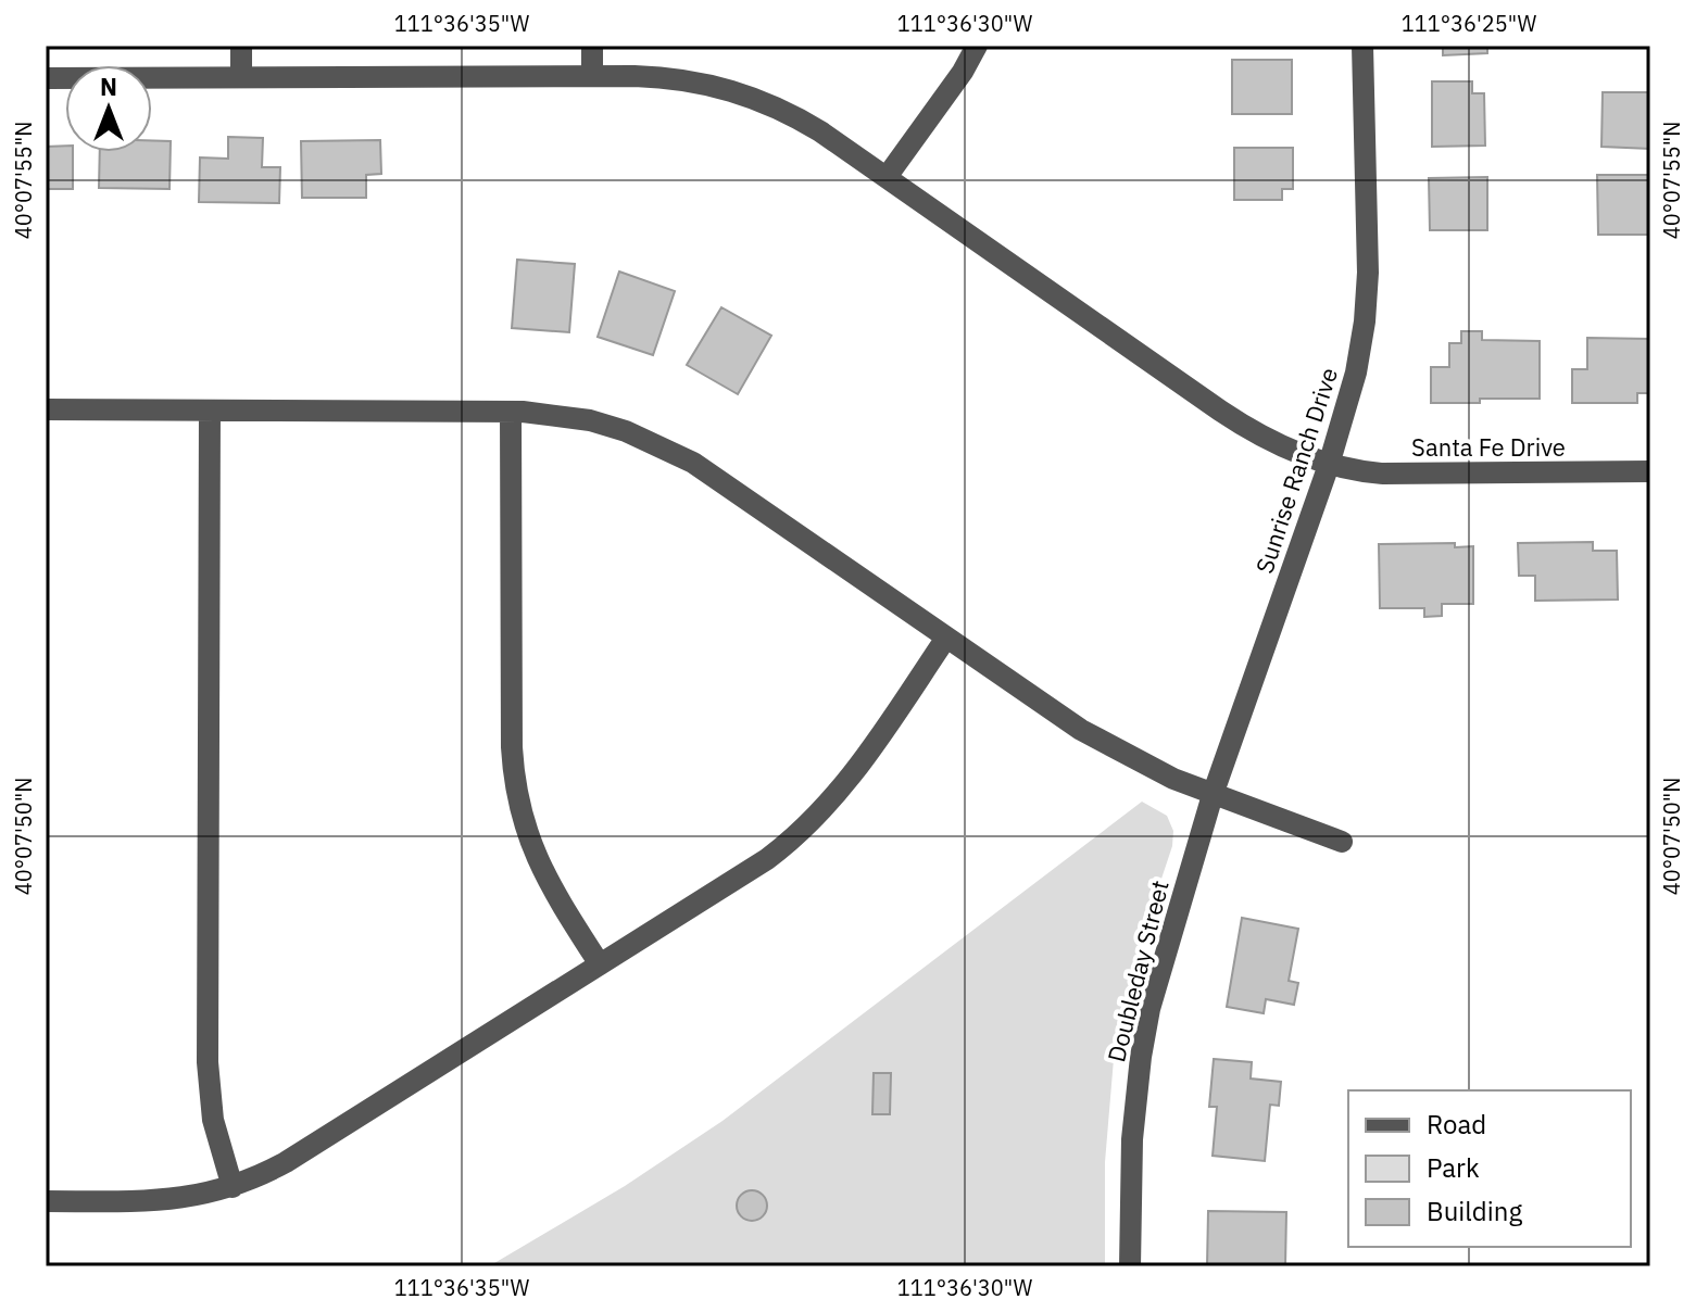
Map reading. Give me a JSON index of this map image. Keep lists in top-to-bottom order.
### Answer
{
  "streets": {
    "street": ["Santa Fe Drive", "Sunrise Ranch Drive", "Doubleday Street"]
  },
  "crossings": [
    ["Santa Fe Drive", "Sunrise Ranch Drive"],
    ["Sunrise Ranch Drive", "Doubleday Street"]
  ],
  "legend": ["Road", "Park", "Building"],
  "north": "top",
  "coordinates": [
    "111°36'35\"W",
    "111°36'30\"W",
    "111°36'25\"W",
    "40°07'55\"N",
    "40°07'50\"N"
  ]
}
